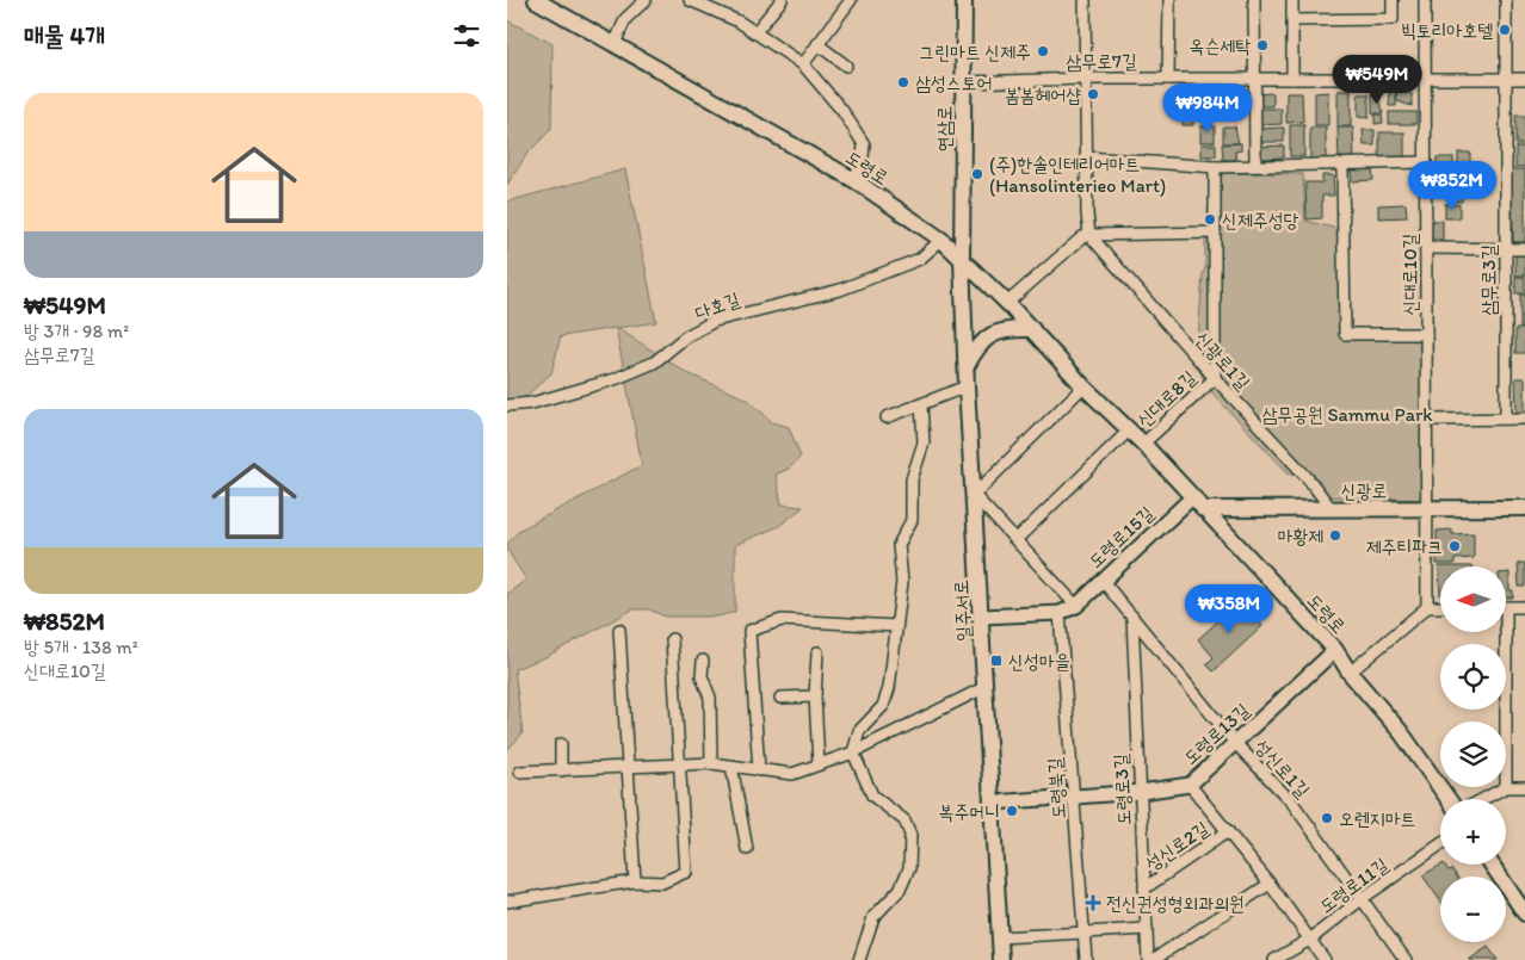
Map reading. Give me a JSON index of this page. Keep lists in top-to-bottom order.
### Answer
{
  "streets": {
    "main road": [
      "연삼로",
      "도령로",
      "신광로",
      "일주서로"
    ],
    "street": [
      "삼무로7길",
      "신대로10길",
      "삼무로3길",
      "다호길",
      "신광로1길",
      "신대로8길",
      "도령로15길",
      "도령로13길",
      "성신로1길",
      "도령북길",
      "도령로3길",
      "성신로2길",
      "도령로11길"
    ]
  },
  "crossings": [
    ["삼무로7길", "연삼로"],
    ["삼무로7길", "신대로10길"],
    ["삼무로7길", "삼무로3길"],
    ["연삼로", "도령로"],
    ["연삼로", "일주서로"],
    ["도령로", "다호길"],
    ["도령로", "신대로8길"],
    ["도령로", "신광로"],
    ["도령로", "도령로15길"],
    ["도령로", "일주서로"],
    ["도령로", "도령로13길"],
    ["신대로10길", "신광로"],
    ["신광로1길", "신대로8길"],
    ["신광로1길", "신광로"],
    ["도령로15길", "일주서로"],
    ["도령로15길", "성신로1길"],
    ["도령로15길", "도령북길"],
    ["일주서로", "도령로13길"],
    ["도령로13길", "성신로1길"],
    ["도령로13길", "도령북길"],
    ["도령로13길", "도령로3길"],
    ["도령로13길", "성신로2길"],
    ["성신로1길", "도령로3길"],
    ["성신로1길", "도령로11길"],
    ["도령로3길", "성신로2길"],
    ["성신로2길", "도령로11길"]
  ],
  "parks": ["삼무공원 Sammu Park"],
  "places": {
    "other": [
      "빅토리아호텔",
      "옥슨세탁",
      "그린마트 신제주",
      "삼성스토어",
      "봄봄헤어샵",
      "(주)한솔인테리어마트 (Hansolinterieo Mart)",
      "신제주성당",
      "마황제",
      "제주티파크",
      "복주머니",
      "오렌지마트"
    ],
    "transit": ["신성마을"],
    "health": ["전신권성형외과의원"]
  },
  "north": "left",
  "page": {
    "heading": "매물 4개",
    "price": [
      "₩549M",
      "₩984M",
      "₩852M",
      "₩358M"
    ],
    "list": [
      {
        "name": "₩549M",
        "note": "방 3개 · 98 m² · 삼무로7길"
      },
      {
        "name": "₩852M",
        "note": "방 5개 · 138 m² · 신대로10길"
      }
    ],
    "map_buttons": ["+", "−"]
  }
}
